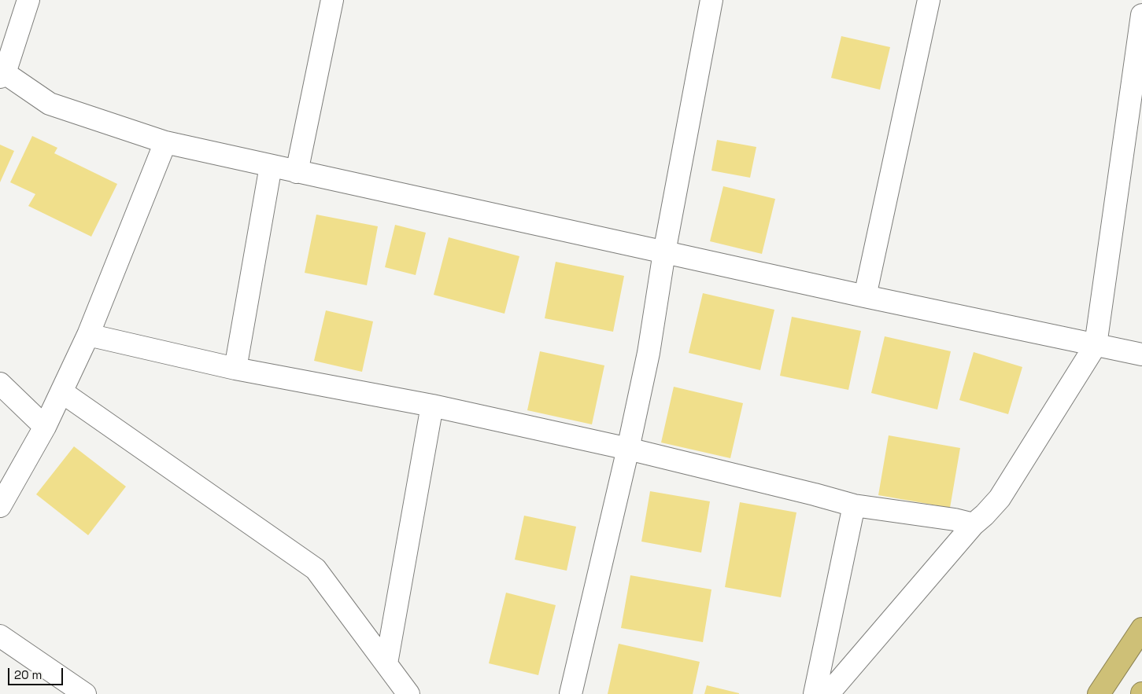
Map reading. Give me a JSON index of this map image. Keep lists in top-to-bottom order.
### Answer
{
  "scale_bar": "20 m"
}
